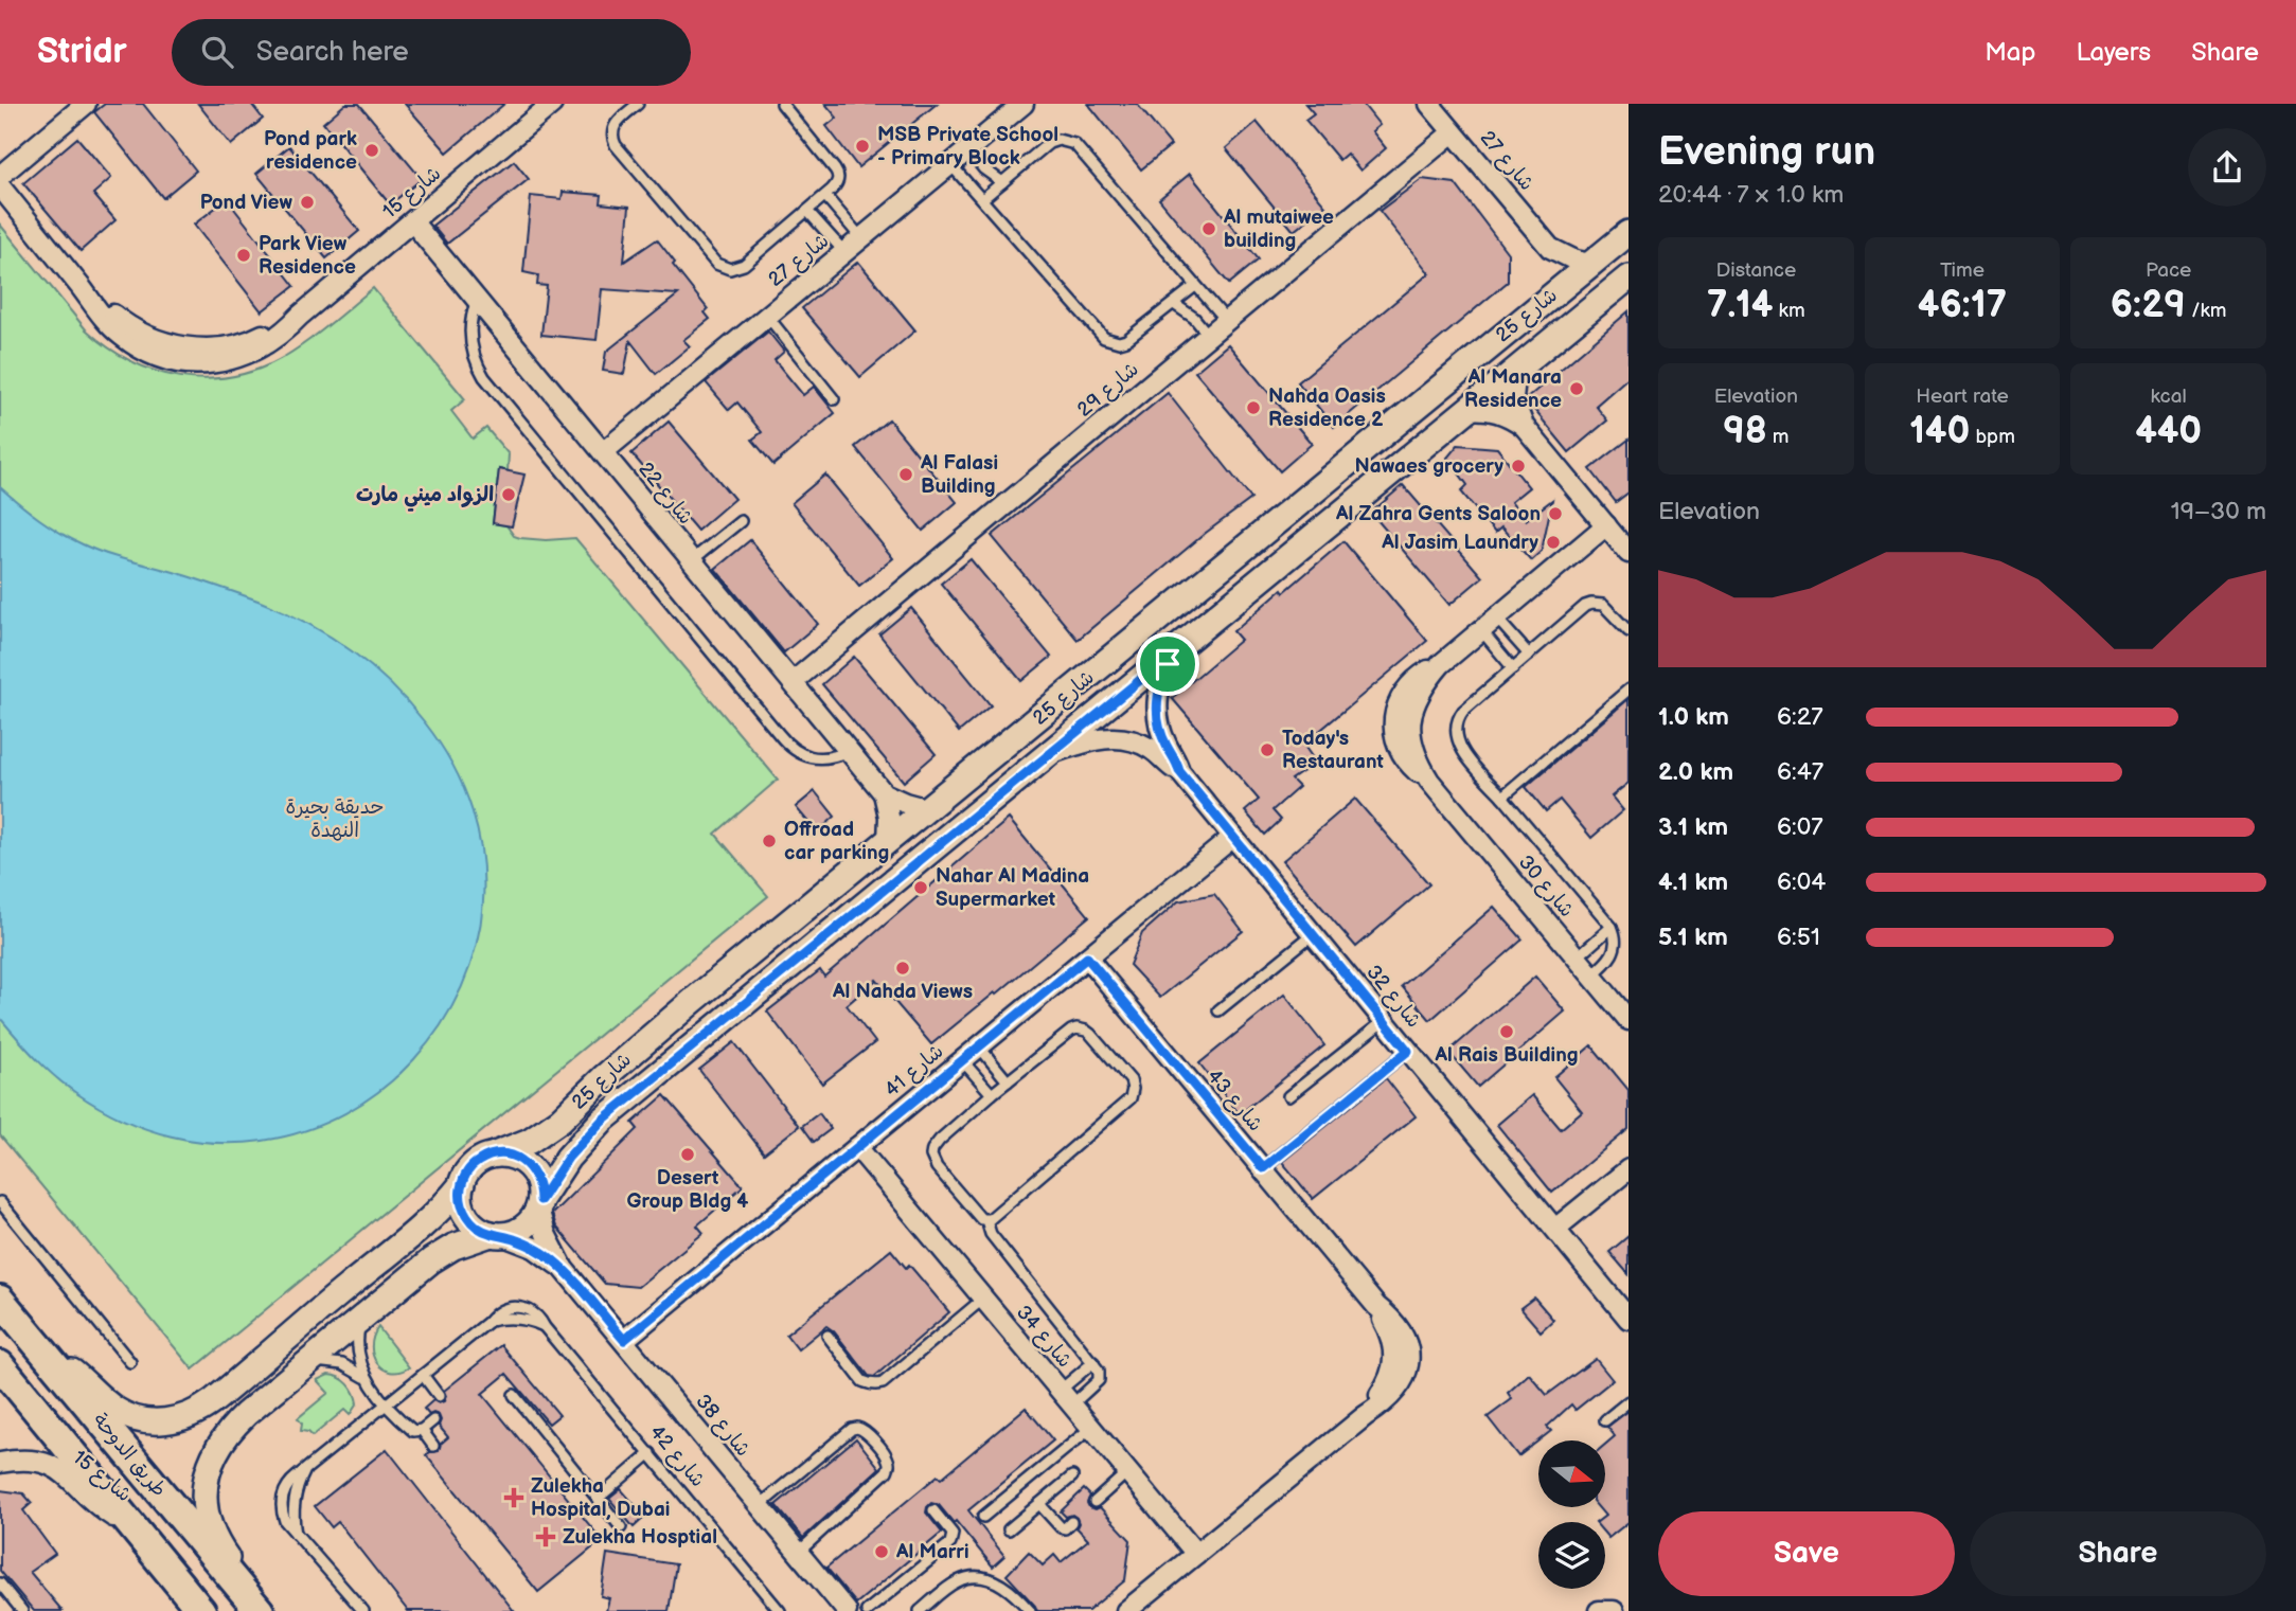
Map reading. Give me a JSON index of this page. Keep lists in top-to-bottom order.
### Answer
{
  "streets": {
    "main road": ["طريق الدوحة"],
    "street": [
      "شارع 27",
      "شارع 15",
      "شارع 25",
      "شارع 29",
      "شارع 22",
      "شارع 30",
      "شارع 32",
      "شارع 41",
      "شارع 43",
      "شارع 34",
      "شارع 38"
    ],
    "lane": ["شارع 42"]
  },
  "crossings": [
    ["شارع 27", "شارع 25"],
    ["شارع 27", "شارع 29"],
    ["شارع 27", "شارع 22"],
    ["شارع 15", "شارع 22"],
    ["شارع 15", "طريق الدوحة"],
    ["شارع 25", "شارع 22"],
    ["شارع 25", "شارع 32"],
    ["شارع 25", "شارع 38"],
    ["شارع 29", "شارع 22"],
    ["شارع 32", "شارع 41"],
    ["شارع 41", "شارع 43"],
    ["شارع 41", "شارع 34"],
    ["شارع 41", "شارع 38"],
    ["شارع 43", "شارع 34"]
  ],
  "parks": ["حديقة بحيرة النهدة"],
  "places": {
    "other": [
      "MSB Private School - Primary Block",
      "Pond park residence",
      "Pond View",
      "Al mutaiwee building",
      "Park View Residence",
      "Al Manara Residence",
      "Nahda Oasis Residence 2",
      "Nawaes grocery",
      "Al Falasi Building",
      "الزواد ميني مارت",
      "Al Zahra Gents Saloon",
      "Al Jasim Laundry",
      "Today's Restaurant",
      "Offroad car parking",
      "Nahar Al Madina Supermarket",
      "Al Nahda Views",
      "Al Rais Building",
      "Desert Group Bldg 4",
      "Al Marri"
    ],
    "health": ["Zulekha Hospital, Dubai", "Zulekha Hosptial"]
  },
  "north": "right",
  "page": {
    "header": "Stridr",
    "search": "Search here",
    "nav": ["Map", "Layers", "Share"],
    "heading": ["Evening run", "20:44 · 7 × 1.0 km"],
    "stats": [
      ["Distance", "7.14 km"],
      ["Time", "46:17"],
      ["Pace", "6:29 /km"],
      ["Elevation", "98 m"],
      ["Heart rate", "140 bpm"],
      ["kcal", "440"]
    ],
    "chart": ["Elevation", "19–30 m"],
    "list": [
      {
        "name": "1.0 km",
        "note": "6:27"
      },
      {
        "name": "2.0 km",
        "note": "6:47"
      },
      {
        "name": "3.1 km",
        "note": "6:07"
      },
      {
        "name": "4.1 km",
        "note": "6:04"
      },
      {
        "name": "5.1 km",
        "note": "6:51"
      }
    ],
    "buttons": ["Save", "Share"]
  }
}
